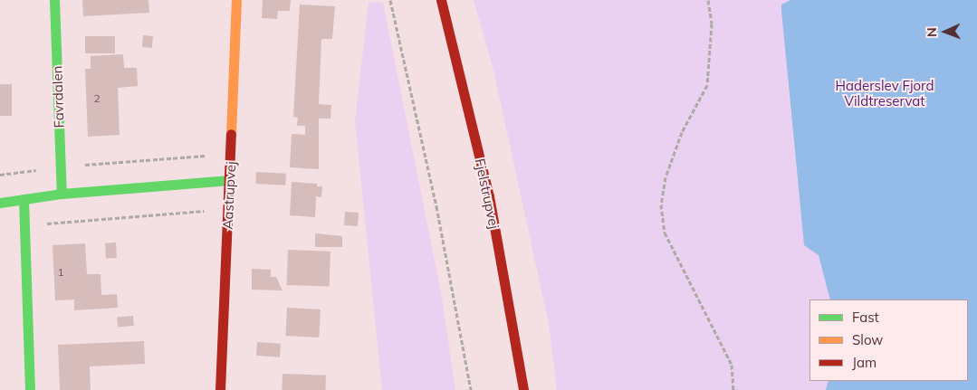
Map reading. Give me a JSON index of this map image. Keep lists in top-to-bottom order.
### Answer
{
  "streets": {
    "street": ["Favrdalen", "Fjelstrupvej", "Aastrupvej"]
  },
  "parks": ["Haderslev Fjord Vildtreservat"],
  "house_numbers": ["2", "1"],
  "legend": ["Fast", "Slow", "Jam"],
  "north": "left"
}
